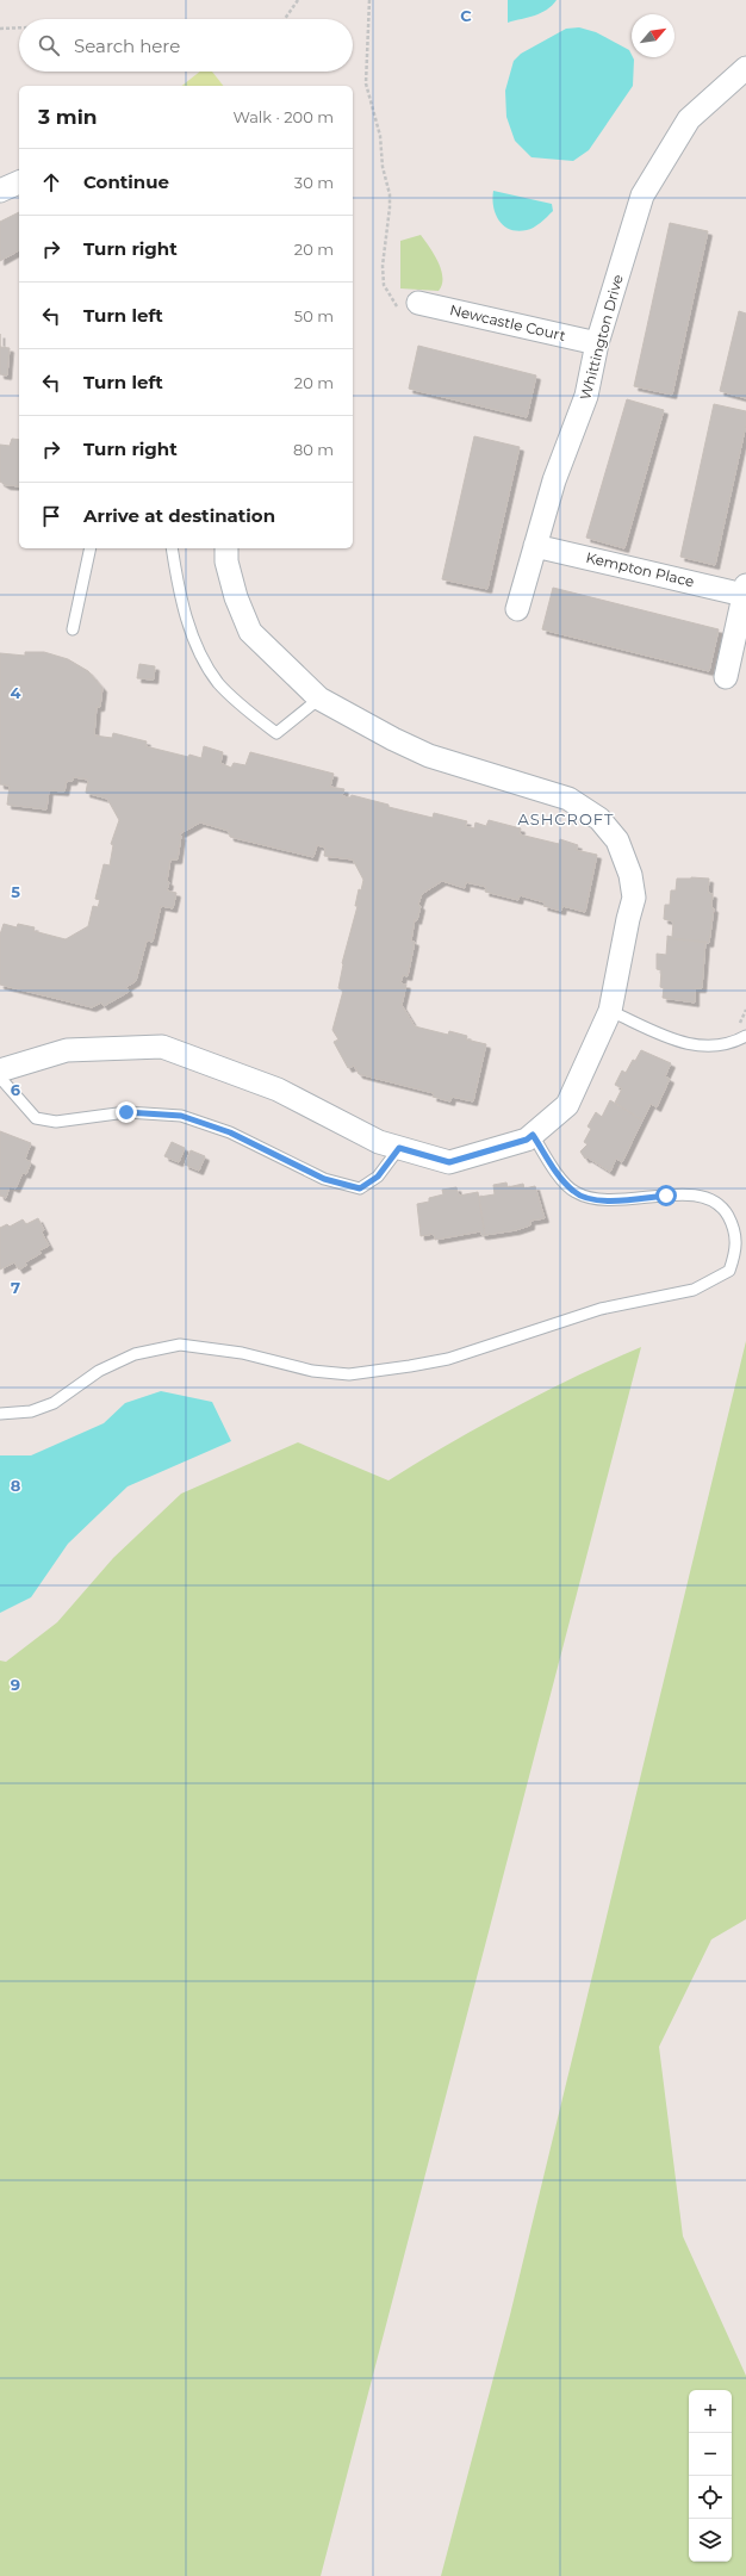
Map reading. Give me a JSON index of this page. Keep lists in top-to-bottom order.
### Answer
{
  "streets": {
    "street": ["Newcastle Court", "Whittington Drive", "Kempton Place"]
  },
  "crossings": [
    ["Newcastle Court", "Whittington Drive"],
    ["Whittington Drive", "Kempton Place"]
  ],
  "districts": ["ASHCROFT"],
  "north": "top right",
  "page": {
    "search": "Search here",
    "heading": ["3 min", "Walk · 200 m"],
    "list": [
      ["Continue", "30 m"],
      ["Turn right", "20 m"],
      ["Turn left", "50 m"],
      ["Turn left", "20 m"],
      ["Turn right", "80 m"],
      "Arrive at destination"
    ],
    "map_buttons": ["+", "−"]
  },
  "grid": {
    "columns": ["C"],
    "rows": [
      "4",
      "5",
      "6",
      "7",
      "8",
      "9"
    ]
  }
}
